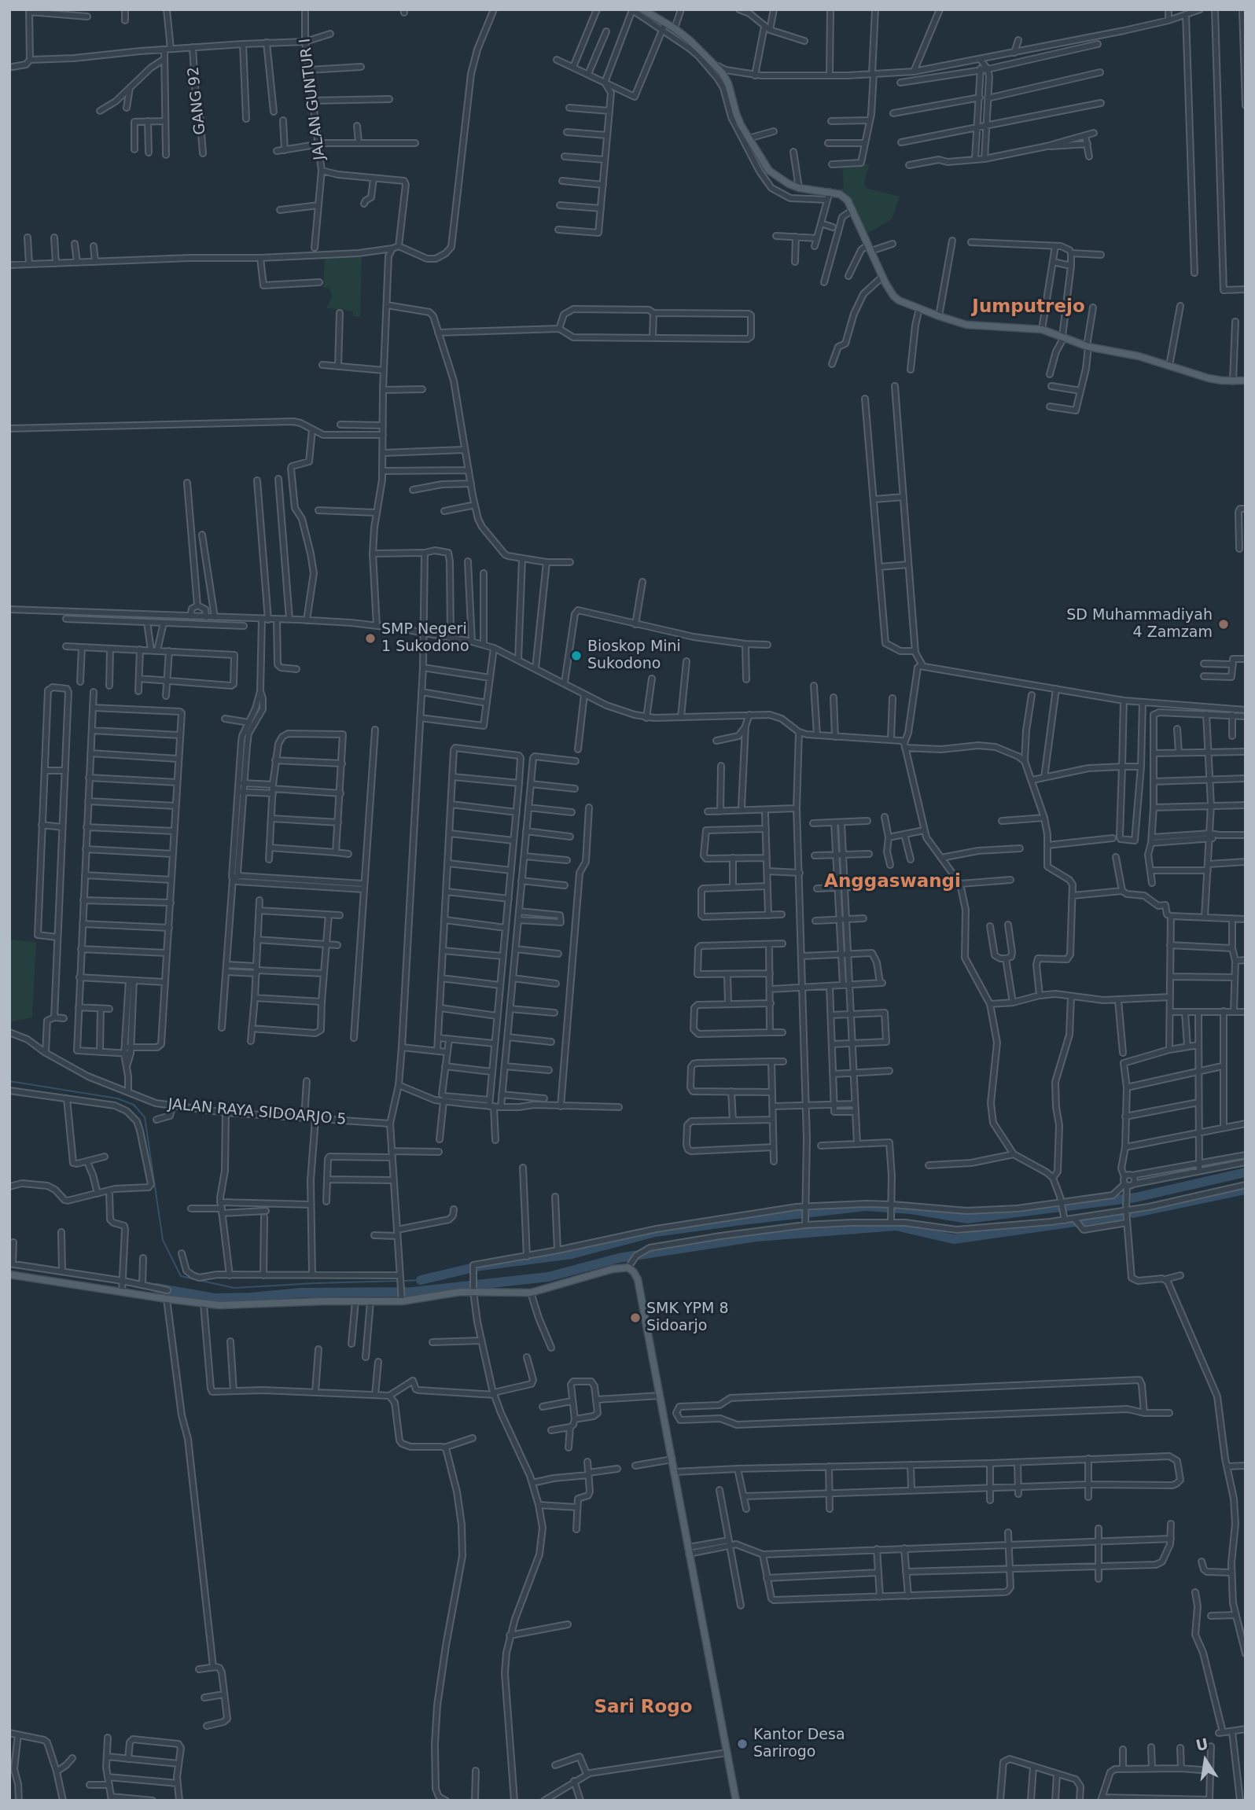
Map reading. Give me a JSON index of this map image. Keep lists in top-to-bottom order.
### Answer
{
  "streets": {
    "street": ["JALAN GUNTUR I", "GANG 92", "JALAN RAYA SIDOARJO 5"]
  },
  "districts": ["Jumputrejo", "Anggaswangi", "Sari Rogo"],
  "places": [
    "SD Muhammadiyah 4 Zamzam",
    "SMP Negeri 1 Sukodono",
    "Bioskop Mini Sukodono",
    "SMK YPM 8 Sidoarjo",
    "Kantor Desa Sarirogo"
  ],
  "north": "top"
}
